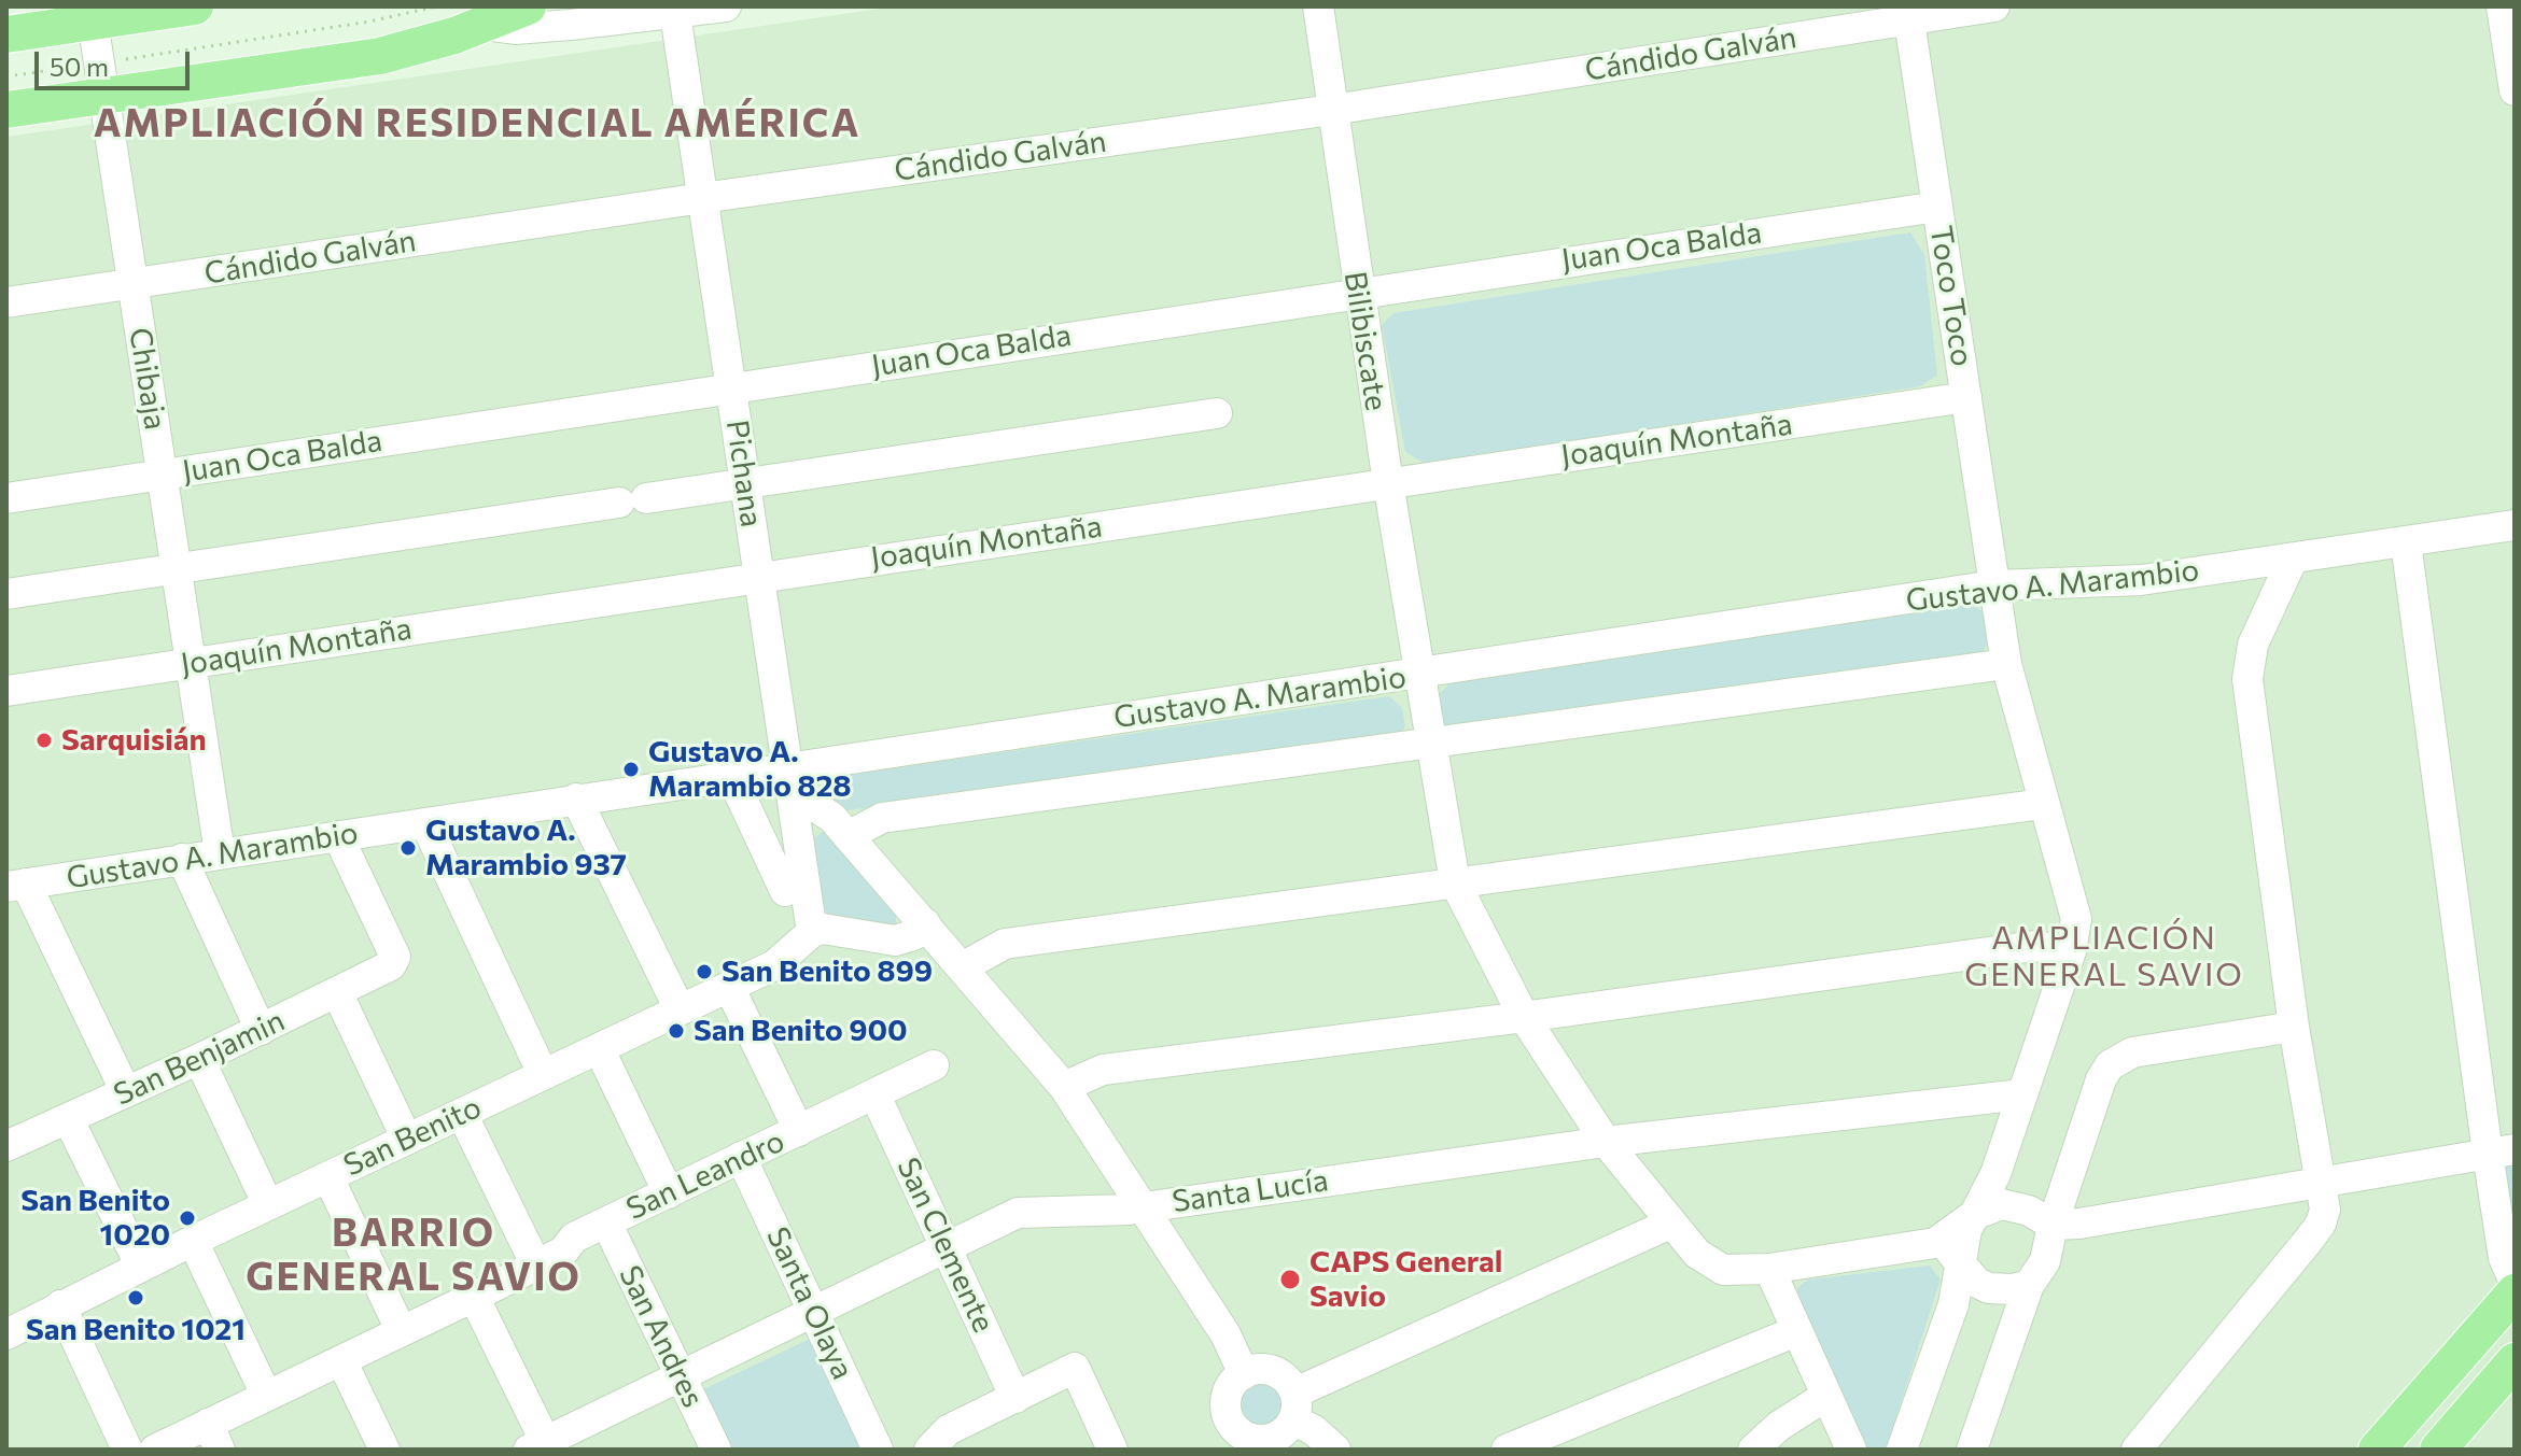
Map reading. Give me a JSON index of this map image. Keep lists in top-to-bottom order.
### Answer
{
  "streets": {
    "street": [
      "Cándido Galván",
      "Juan Oca Balda",
      "Toco Toco",
      "Bilibiscate",
      "Chibaja",
      "Joaquín Montaña",
      "Pichana",
      "Gustavo A. Marambio",
      "San Benjamin",
      "San Benito",
      "San Leandro",
      "Santa Lucía",
      "San Clemente",
      "Santa Olaya",
      "San Andres"
    ]
  },
  "crossings": [
    ["Cándido Galván", "Toco Toco"],
    ["Cándido Galván", "Bilibiscate"],
    ["Cándido Galván", "Chibaja"],
    ["Cándido Galván", "Pichana"],
    ["Juan Oca Balda", "Toco Toco"],
    ["Juan Oca Balda", "Bilibiscate"],
    ["Juan Oca Balda", "Chibaja"],
    ["Juan Oca Balda", "Pichana"],
    ["Toco Toco", "Bilibiscate"],
    ["Toco Toco", "Joaquín Montaña"],
    ["Toco Toco", "Gustavo A. Marambio"],
    ["Toco Toco", "Santa Lucía"],
    ["Bilibiscate", "Joaquín Montaña"],
    ["Bilibiscate", "Gustavo A. Marambio"],
    ["Bilibiscate", "Santa Lucía"],
    ["Chibaja", "Joaquín Montaña"],
    ["Chibaja", "Gustavo A. Marambio"],
    ["Joaquín Montaña", "Pichana"],
    ["Pichana", "Gustavo A. Marambio"],
    ["Pichana", "San Benito"],
    ["Gustavo A. Marambio", "San Benjamin"],
    ["San Leandro", "San Clemente"],
    ["San Leandro", "Santa Olaya"],
    ["San Leandro", "San Andres"],
    ["Santa Lucía", "San Clemente"],
    ["Santa Lucía", "Santa Olaya"],
    ["Santa Lucía", "San Andres"]
  ],
  "districts": ["AMPLIACIÓN RESIDENCIAL AMÉRICA", "AMPLIACIÓN GENERAL SAVIO", "BARRIO GENERAL SAVIO"],
  "places": [
    "Sarquisián",
    "Gustavo A. Marambio 828",
    "Gustavo A. Marambio 937",
    "San Benito 899",
    "San Benito 900",
    "San Benito 1020",
    "CAPS General Savio",
    "San Benito 1021"
  ],
  "scale_bar": "50 m"
}
